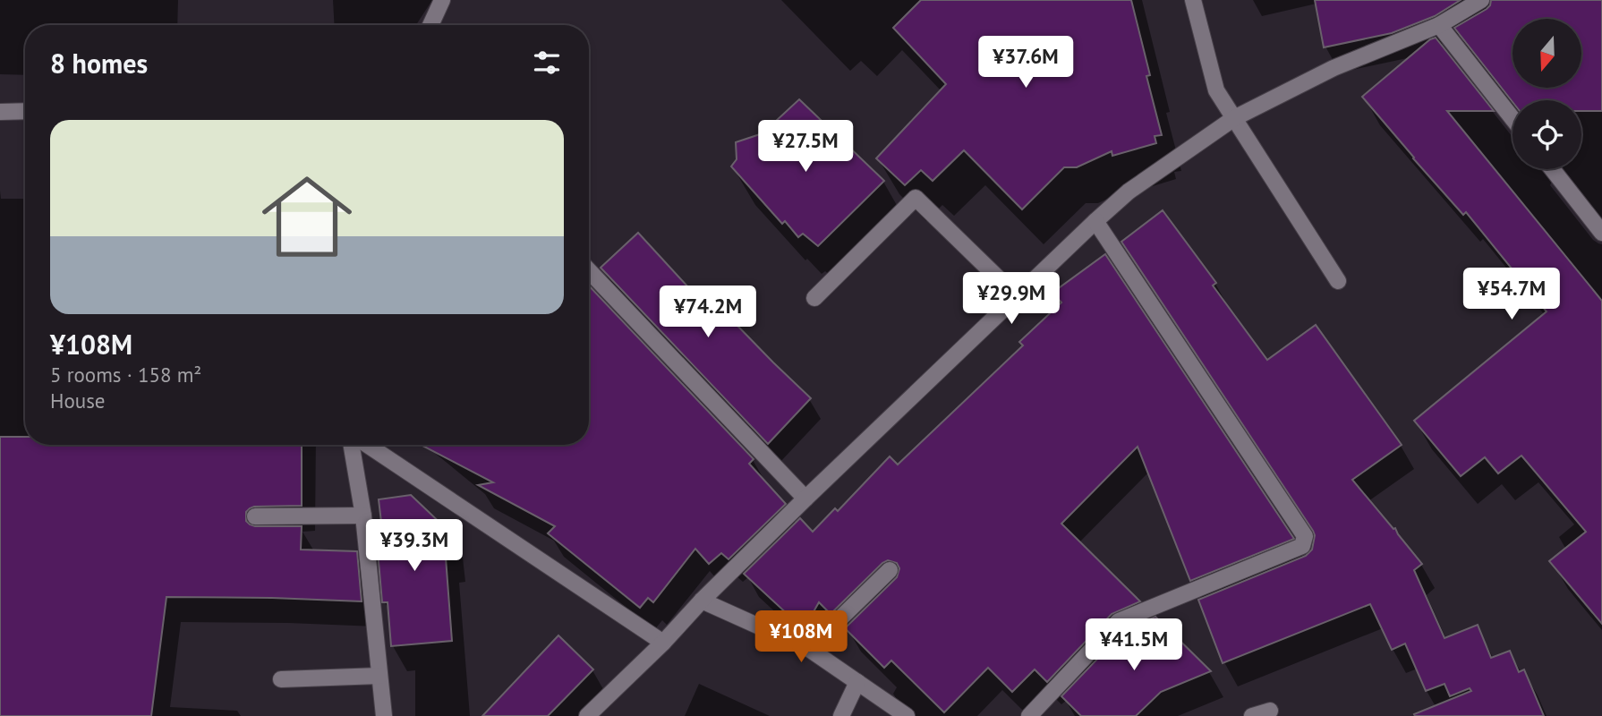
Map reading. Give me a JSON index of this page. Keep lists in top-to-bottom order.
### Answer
{
  "north": "bottom",
  "page": {
    "heading": "8 homes",
    "price": [
      "¥37.6M",
      "¥27.5M",
      "¥54.7M",
      "¥29.9M",
      "¥74.2M",
      "¥39.3M",
      "¥108M",
      "¥41.5M"
    ],
    "list": [
      {
        "name": "¥108M",
        "note": "5 rooms · 158 m² · House"
      }
    ]
  }
}
